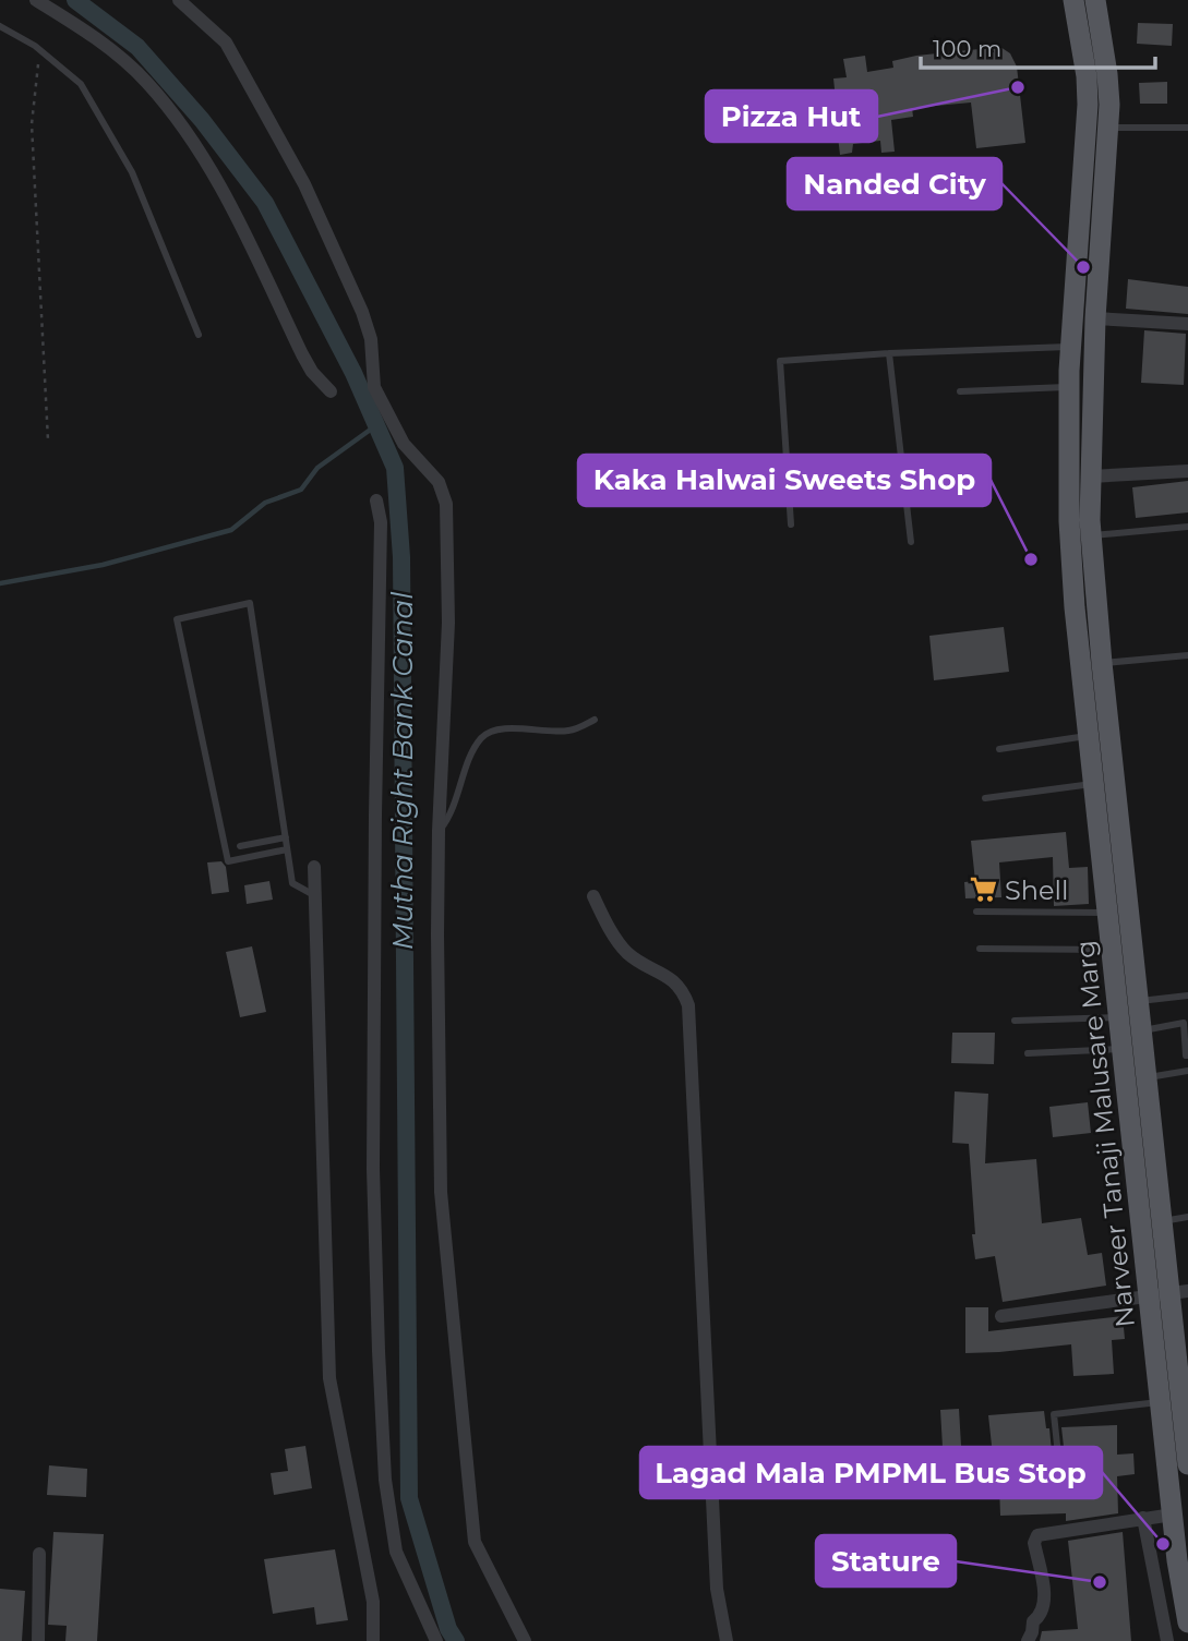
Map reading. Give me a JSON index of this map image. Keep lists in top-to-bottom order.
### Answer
{
  "streets": {
    "main road": ["Narveer Tanaji Malusare Marg"]
  },
  "water": ["Mutha Right Bank Canal"],
  "places": {
    "other": [
      "Pizza Hut",
      "Nanded City",
      "Kaka Halwai Sweets Shop",
      "Lagad Mala PMPML Bus Stop",
      "Stature"
    ],
    "supermarket": ["Shell"]
  },
  "scale_bar": "100 m"
}
